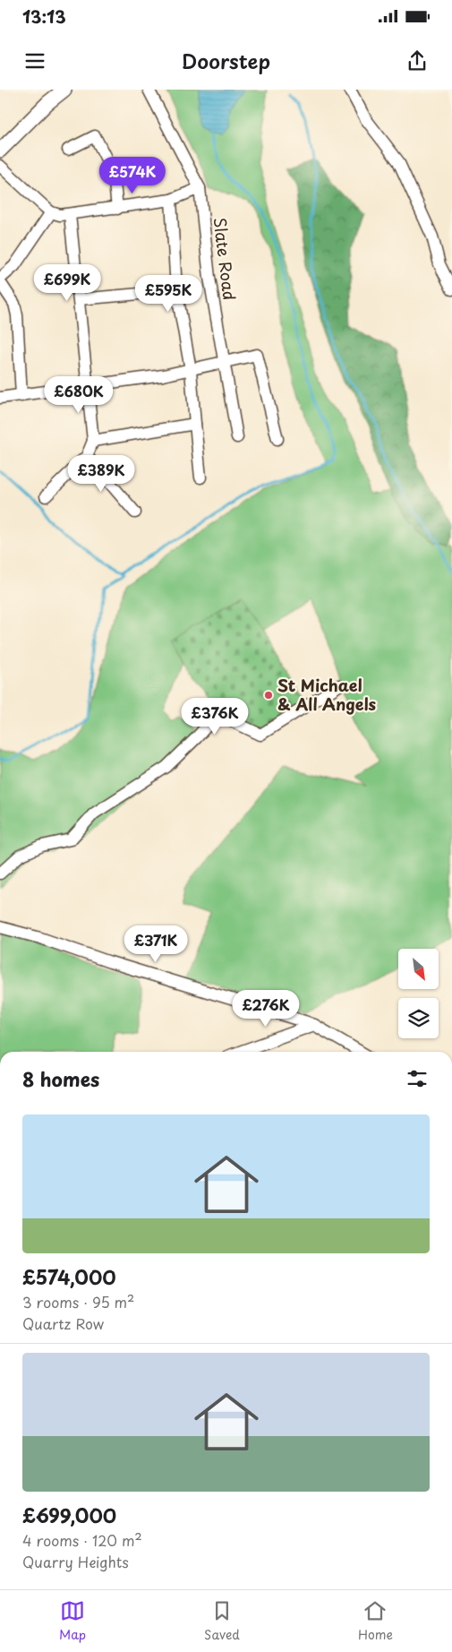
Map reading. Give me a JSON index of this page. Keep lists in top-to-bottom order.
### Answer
{
  "streets": {
    "street": ["Slate Road"]
  },
  "places": ["St Michael & All Angels"],
  "north": "bottom right",
  "page": {
    "status": "13:13",
    "header": "Doorstep",
    "price": [
      "£574K",
      "£699K",
      "£595K",
      "£680K",
      "£389K",
      "£376K",
      "£371K",
      "£276K"
    ],
    "heading": "8 homes",
    "list": [
      {
        "name": "£574,000",
        "note": "3 rooms · 95 m² · Quartz Row"
      },
      {
        "name": "£699,000",
        "note": "4 rooms · 120 m² · Quarry Heights"
      }
    ],
    "tabs": ["Map", "Saved", "Home"]
  }
}
